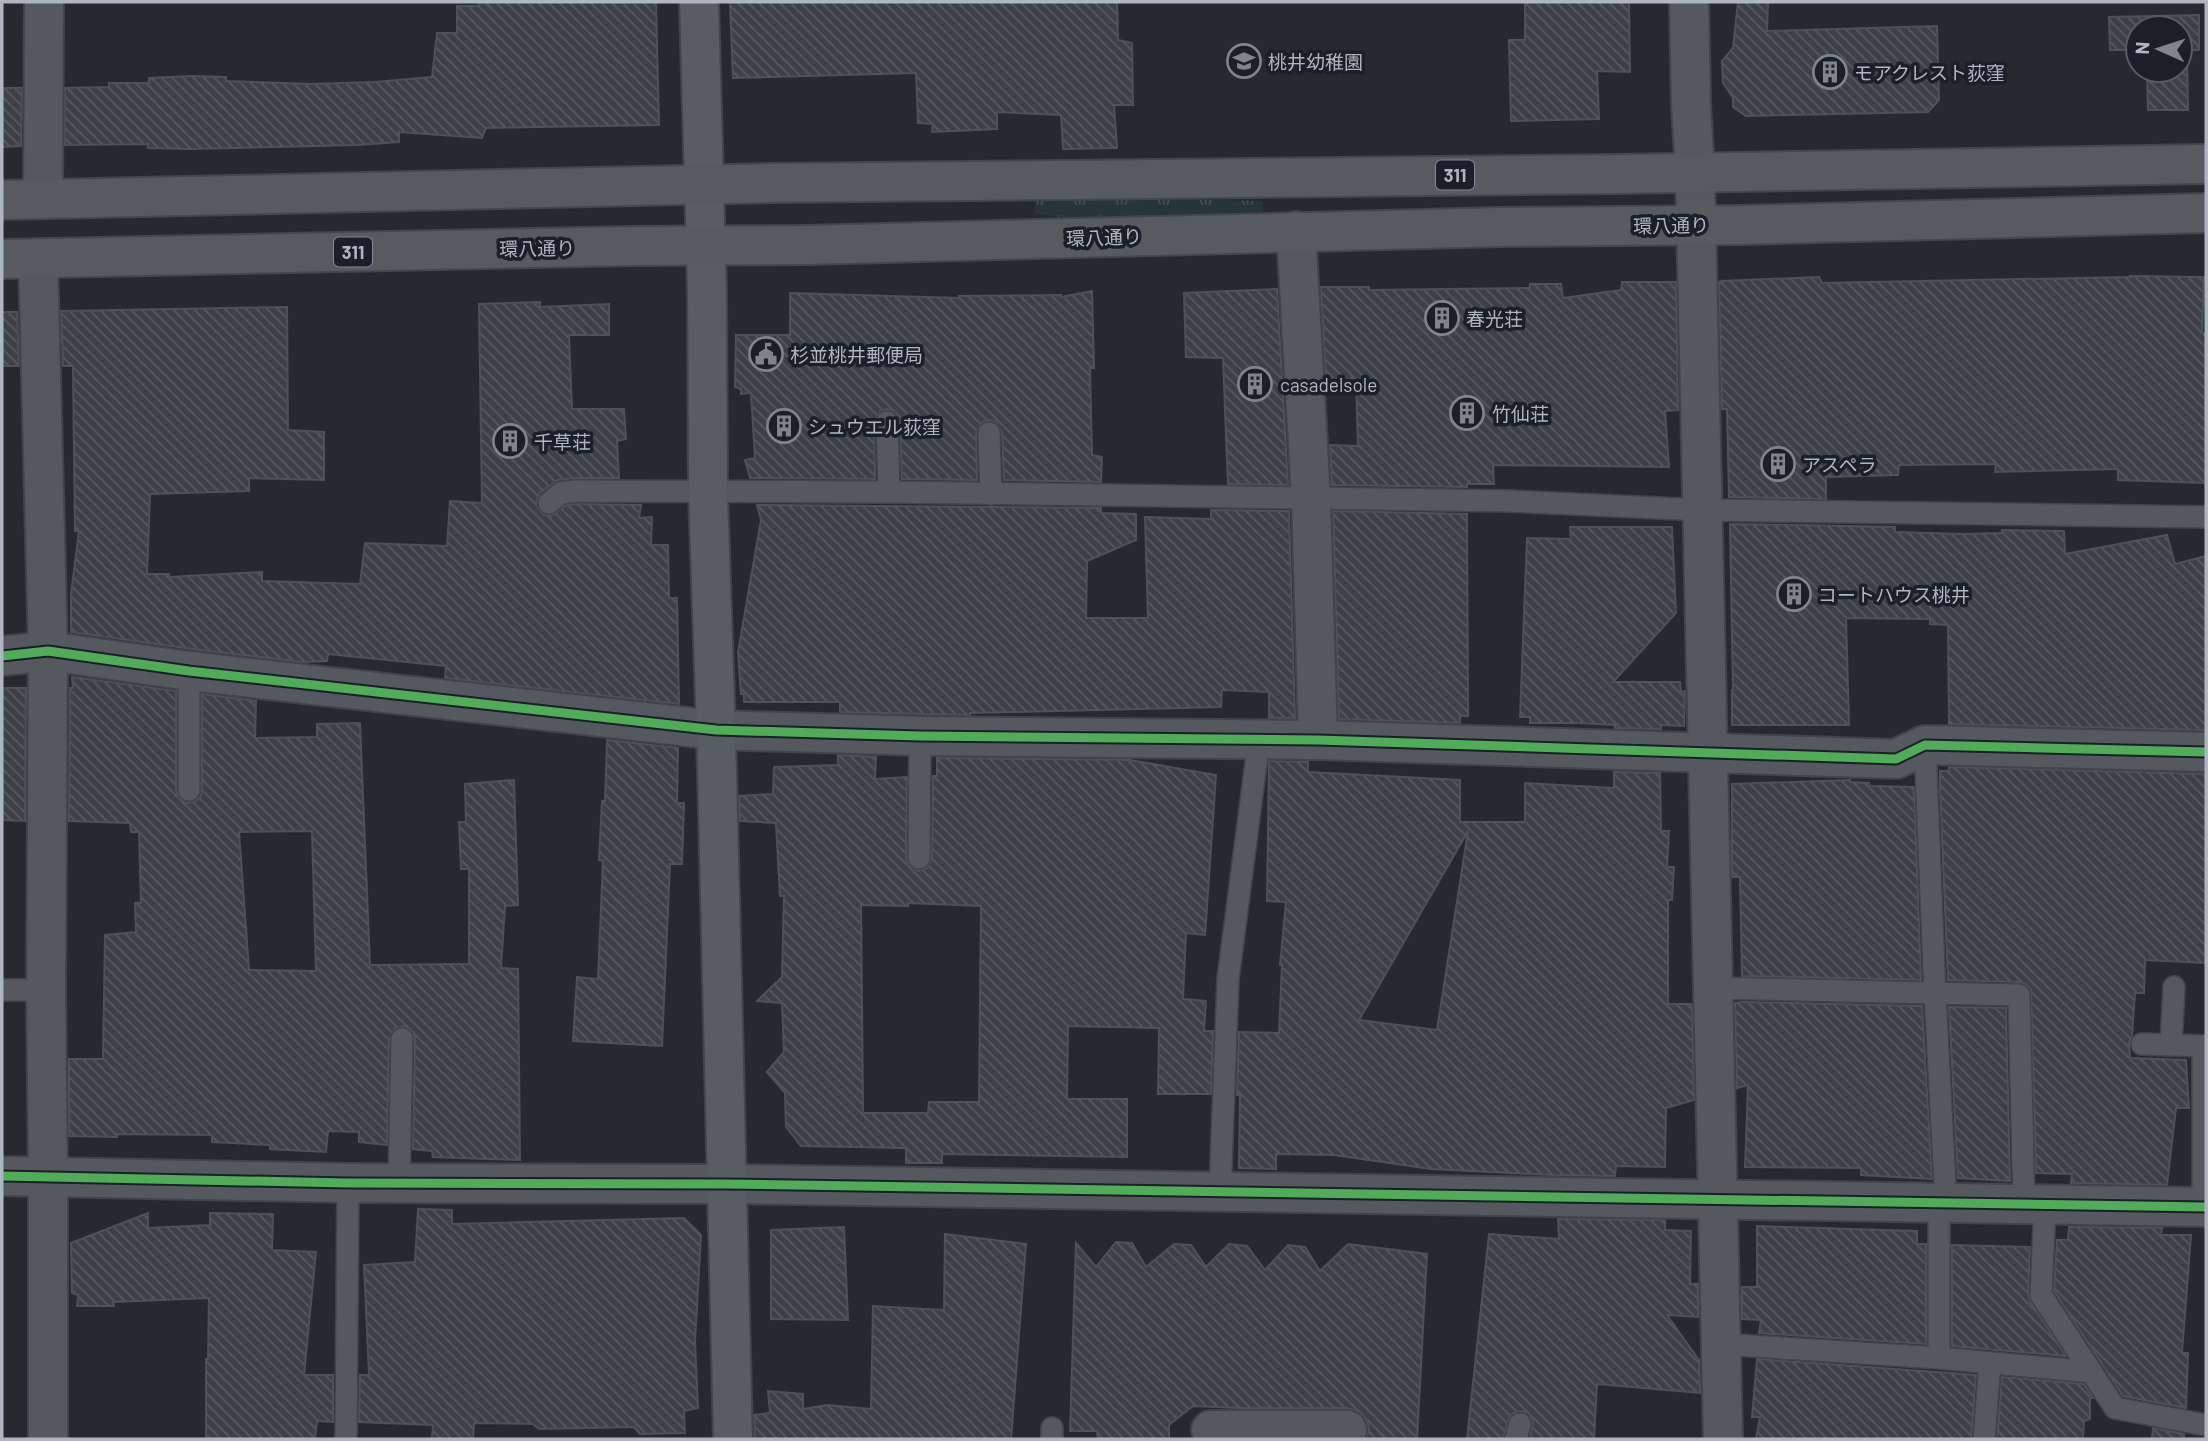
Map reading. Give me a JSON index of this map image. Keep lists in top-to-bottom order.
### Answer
{
  "streets": {
    "main road": ["311", "環八通り"]
  },
  "places": {
    "school or university": ["桃井幼稚園"],
    "building": [
      "モアクレスト荻窪",
      "春光荘",
      "casadelsole",
      "竹仙荘",
      "シュウエル荻窪",
      "千草荘",
      "アスペラ",
      "コートハウス桃井"
    ],
    "public building": ["杉並桃井郵便局"]
  },
  "north": "left"
}
